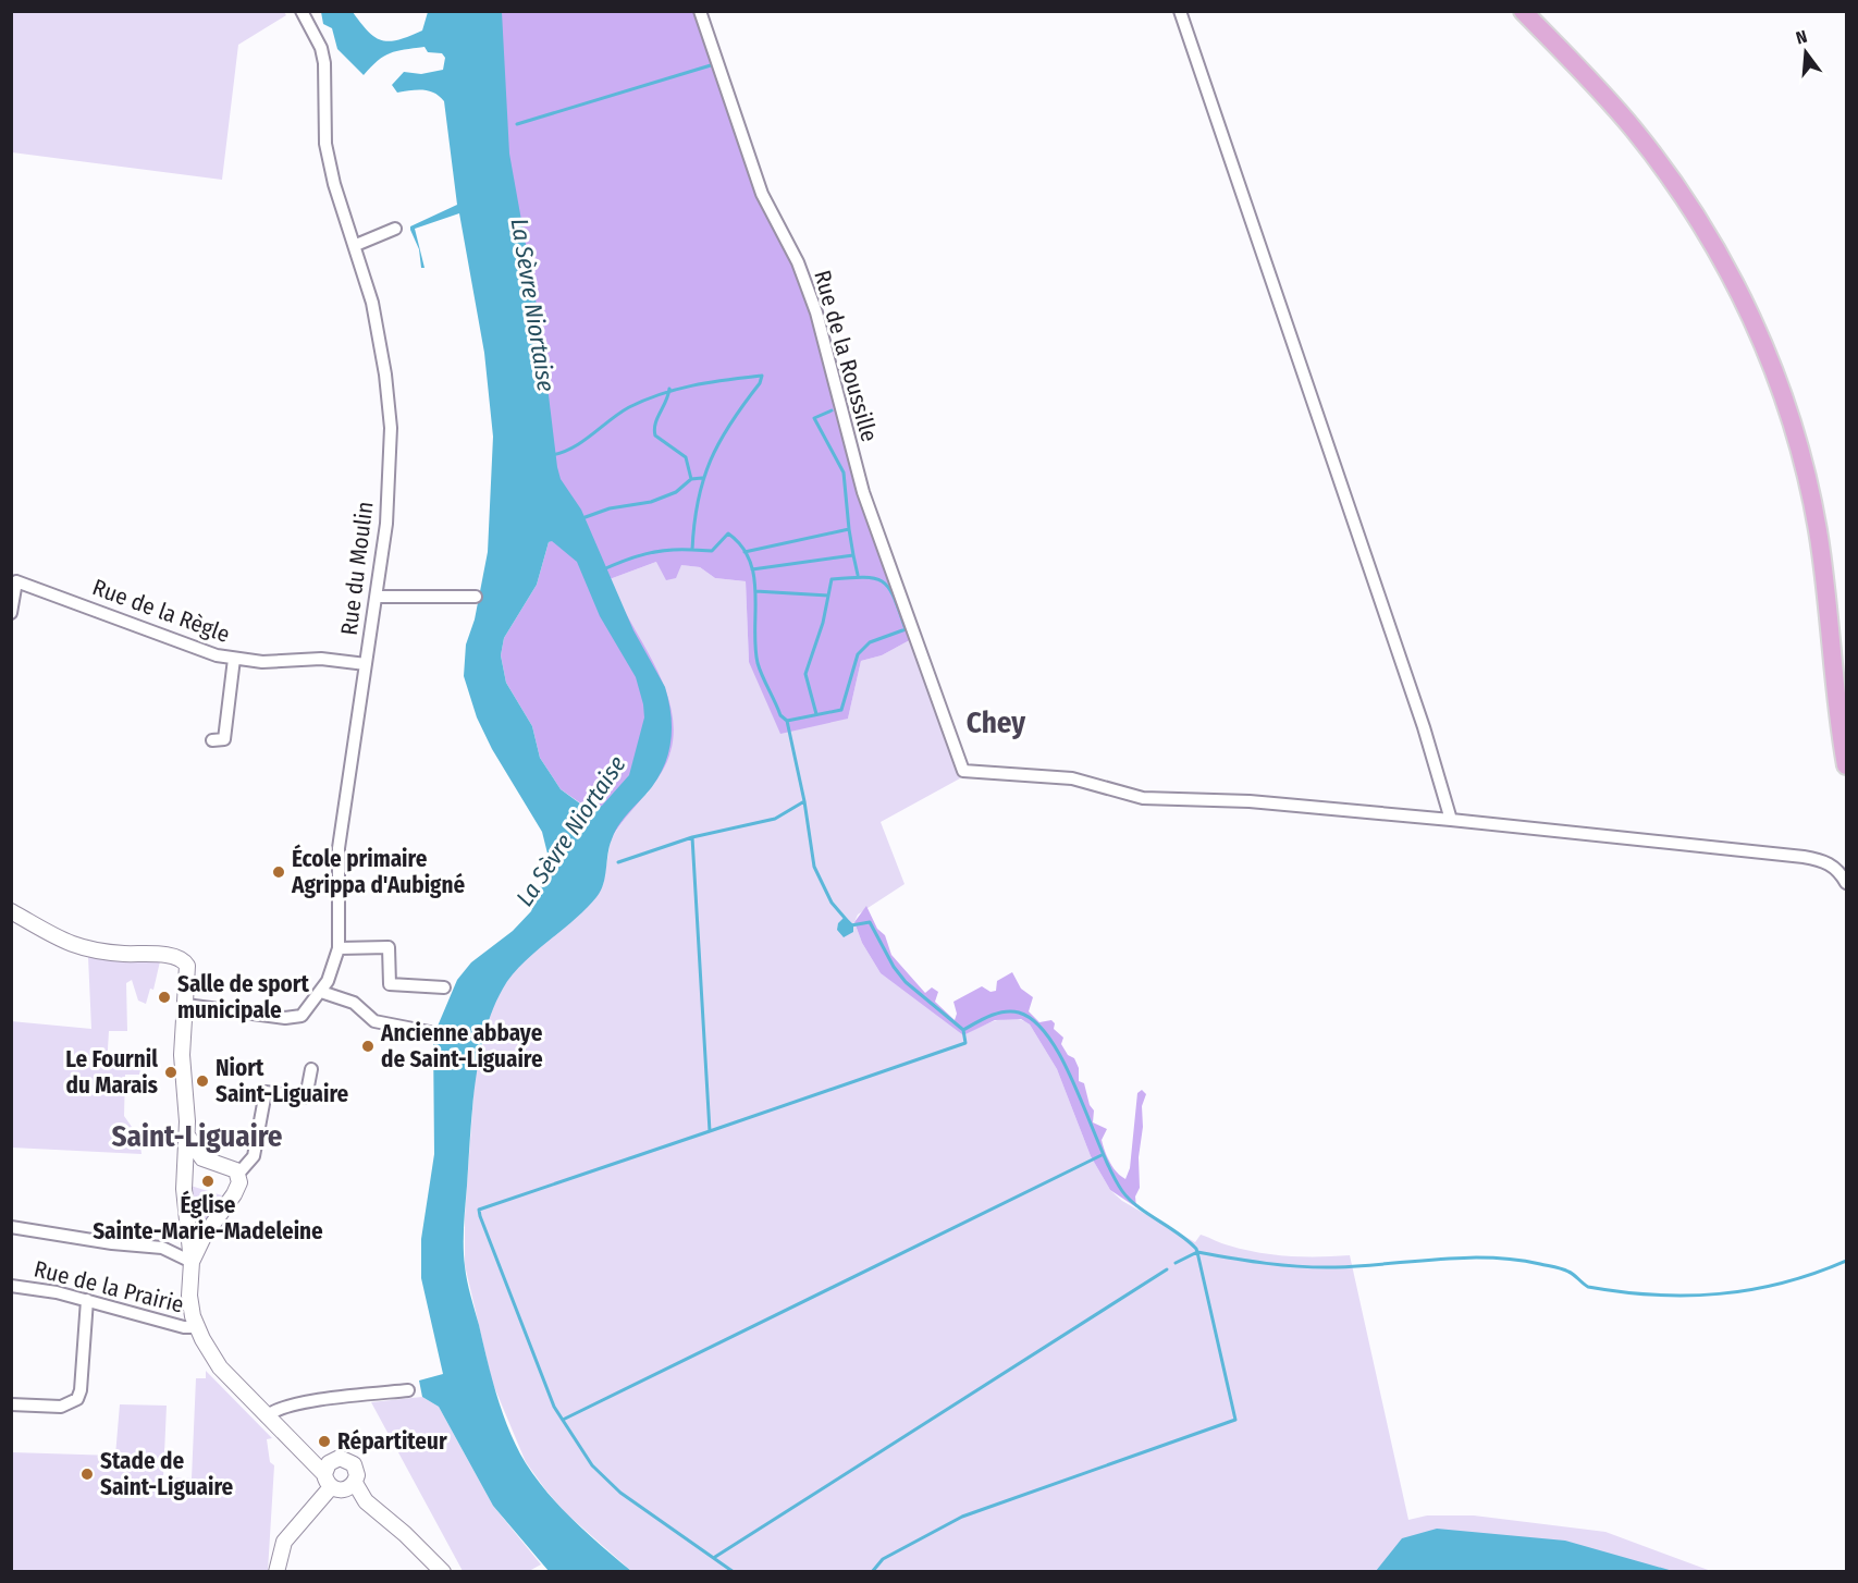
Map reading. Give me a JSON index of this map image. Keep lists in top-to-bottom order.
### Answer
{
  "streets": {
    "street": [
      "Rue de la Roussille",
      "Rue du Moulin",
      "Rue de la Règle",
      "Rue de la Prairie"
    ]
  },
  "crossings": [
    ["Rue du Moulin", "Rue de la Règle"]
  ],
  "districts": ["Chey", "Saint-Liguaire"],
  "water": ["La Sèvre Niortaise"],
  "places": [
    "École primaire Agrippa d'Aubigné",
    "Salle de sport municipale",
    "Ancienne abbaye de Saint-Liguaire",
    "Le Fournil du Marais",
    "Niort Saint-Liguaire",
    "Église Sainte-Marie-Madeleine",
    "Répartiteur",
    "Stade de Saint-Liguaire"
  ],
  "north": "top"
}
